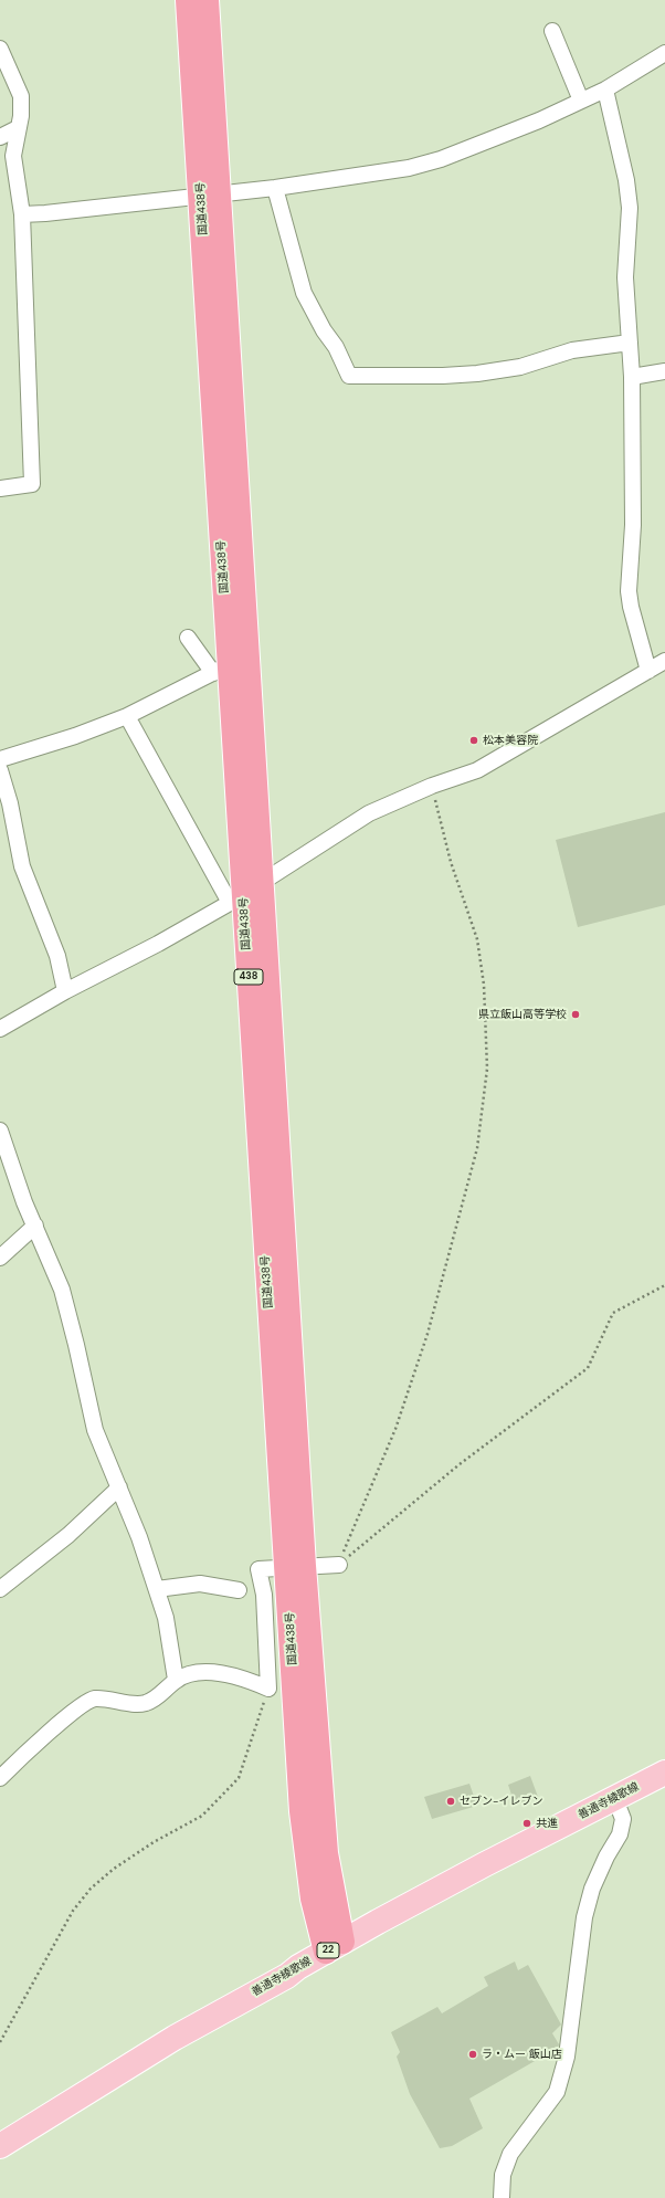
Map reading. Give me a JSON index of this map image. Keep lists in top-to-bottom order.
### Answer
{
  "streets": {
    "highway": ["国道438号", "438"],
    "main road": ["善通寺綾歌線", "22"]
  },
  "crossings": [
    ["国道438号", "善通寺綾歌線"]
  ],
  "places": [
    "松本美容院",
    "県立飯山高等学校",
    "セブン-イレブン",
    "共進",
    "ラ・ムー 飯山店"
  ]
}
